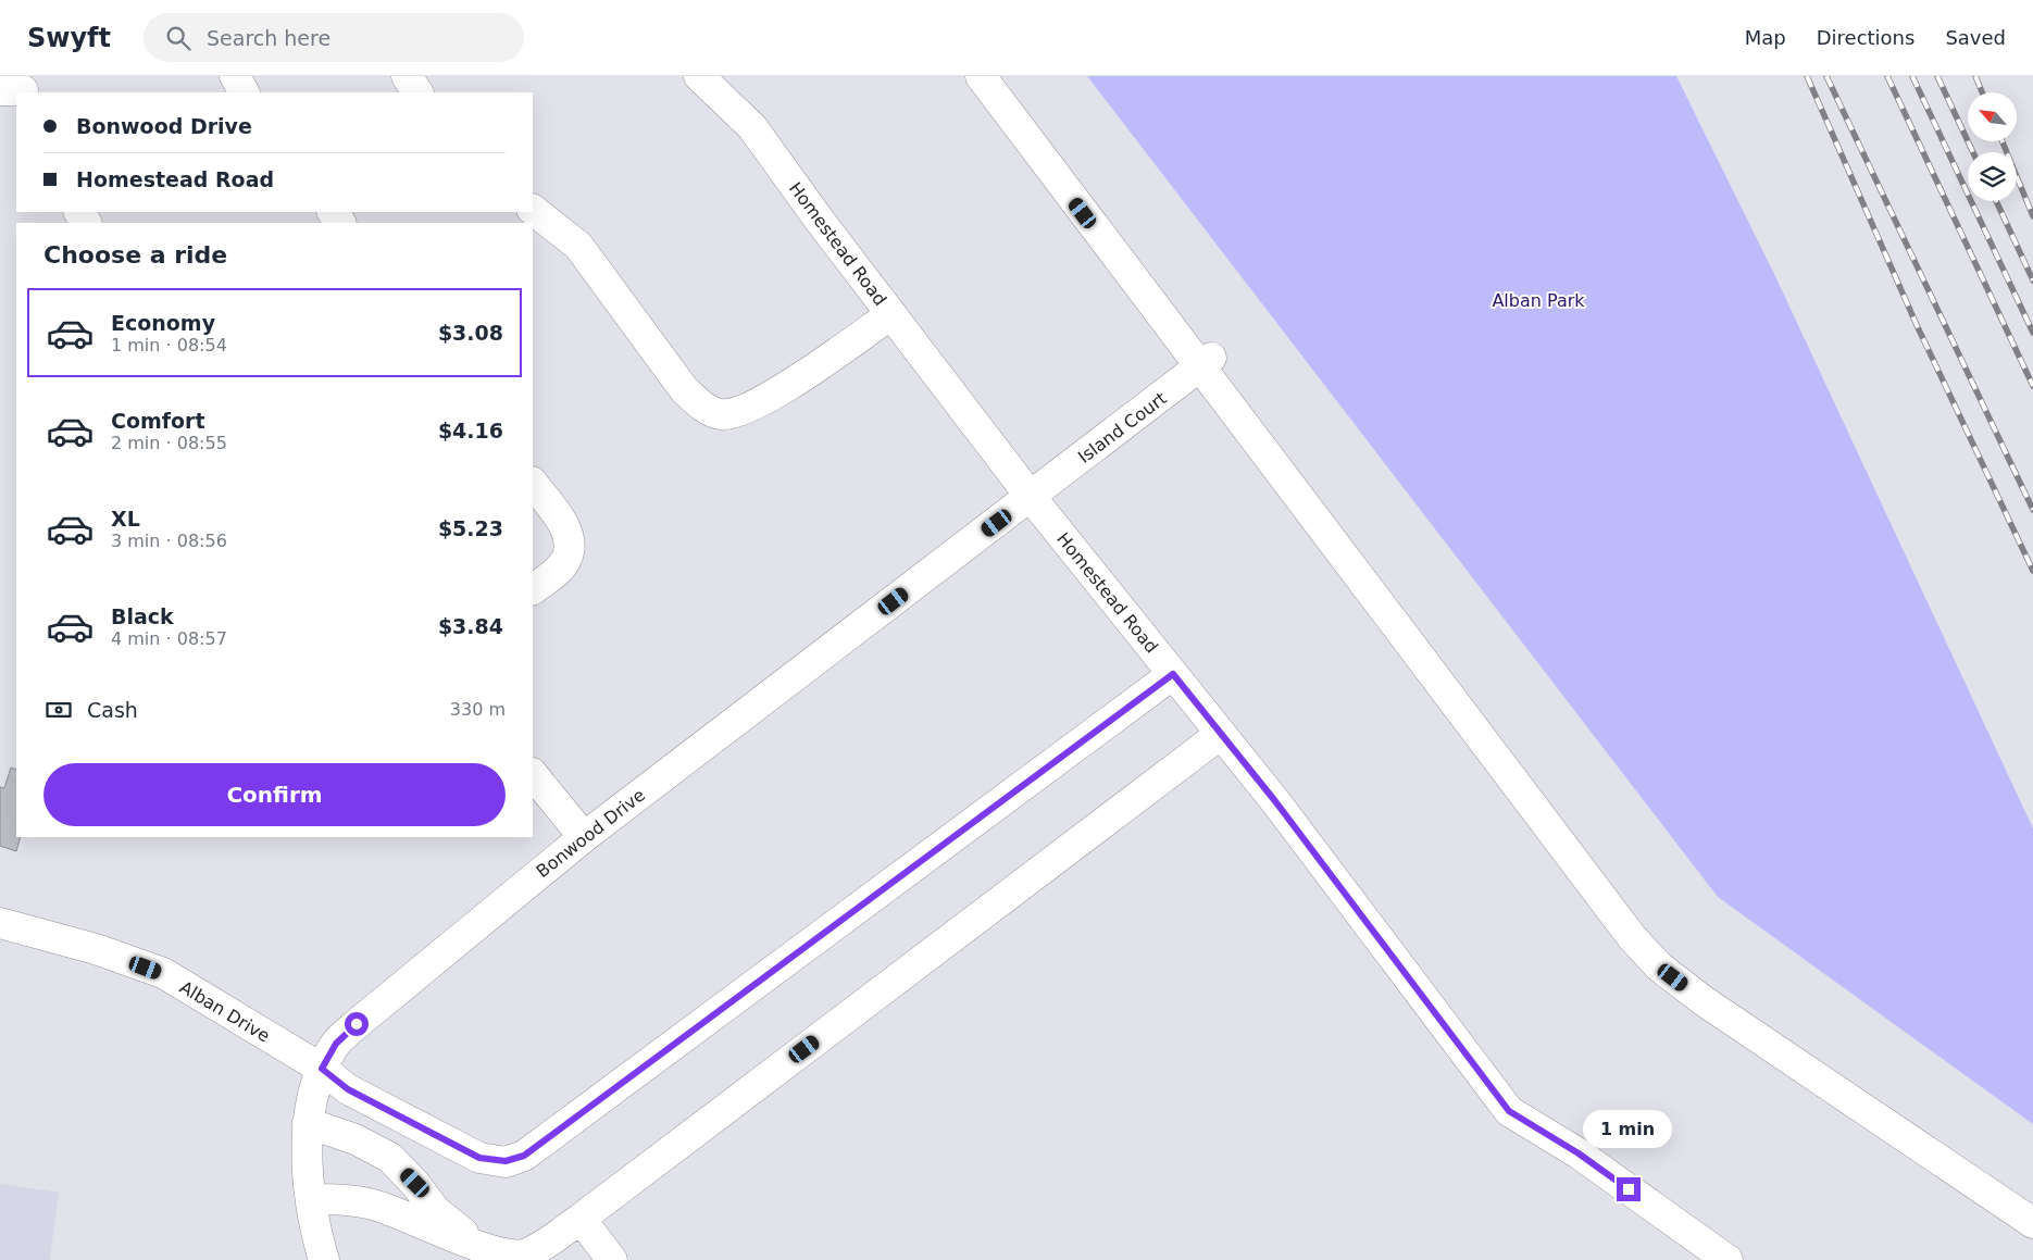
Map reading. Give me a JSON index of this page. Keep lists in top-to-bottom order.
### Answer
{
  "streets": {
    "street": [
      "Homestead Road",
      "Island Court",
      "Bonwood Drive",
      "Alban Drive"
    ]
  },
  "crossings": [
    ["Homestead Road", "Island Court"],
    ["Homestead Road", "Bonwood Drive"],
    ["Homestead Road", "Alban Drive"],
    ["Island Court", "Bonwood Drive"],
    ["Bonwood Drive", "Alban Drive"]
  ],
  "parks": ["Alban Park"],
  "north": "top left",
  "page": {
    "header": "Swyft",
    "search": "Search here",
    "nav": ["Map", "Directions", "Saved"],
    "banner": ["Bonwood Drive", "Homestead Road"],
    "heading": "Choose a ride",
    "list": [
      {
        "name": "Economy",
        "note": "1 min · 08:54",
        "value": "$3.08"
      },
      {
        "name": "Comfort",
        "note": "2 min · 08:55",
        "value": "$4.16"
      },
      {
        "name": "XL",
        "note": "3 min · 08:56",
        "value": "$5.23"
      },
      {
        "name": "Black",
        "note": "4 min · 08:57",
        "value": "$3.84"
      }
    ],
    "pay": ["Cash", "330 m"],
    "buttons": "Confirm",
    "bubble": "1 min"
  }
}
